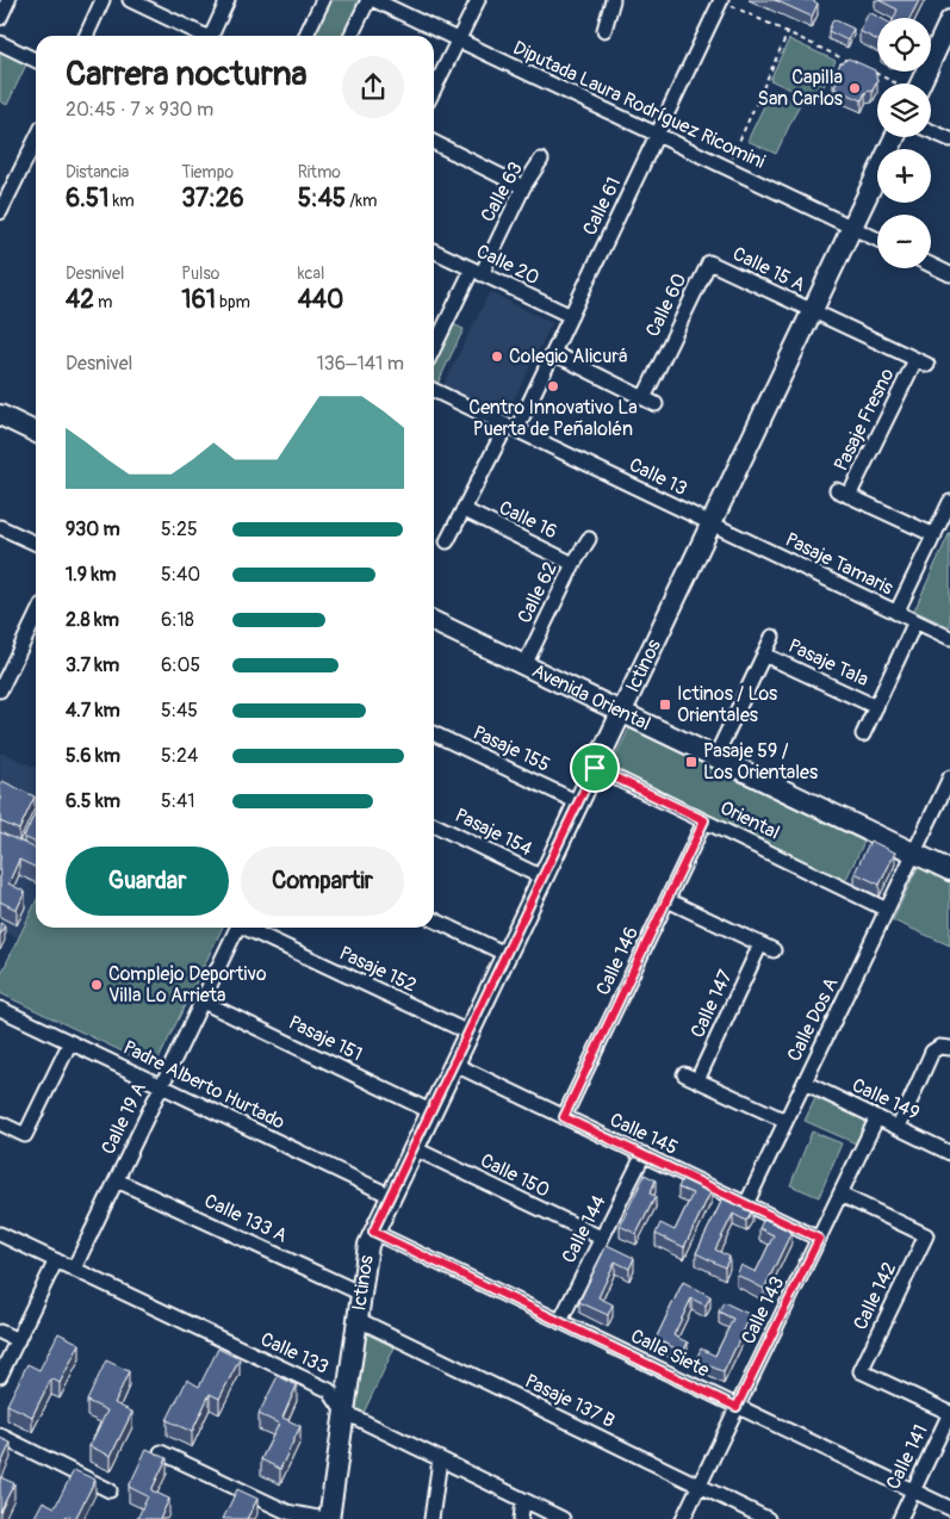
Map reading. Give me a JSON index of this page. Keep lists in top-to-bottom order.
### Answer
{
  "streets": {
    "street": [
      "Diputada Laura Rodríguez Ricomini",
      "Calle 63",
      "Calle 61",
      "Calle 20",
      "Calle 15 A",
      "Calle 60",
      "Pasaje Fresno",
      "Calle 13",
      "Calle 16",
      "Pasaje Tamaris",
      "Calle 62",
      "Pasaje Tala",
      "Ictinos",
      "Avenida Oriental",
      "Pasaje 155",
      "Oriental",
      "Pasaje 154",
      "Calle 146",
      "Pasaje 152",
      "Calle 147",
      "Calle Dos A",
      "Pasaje 151",
      "Padre Alberto Hurtado",
      "Calle 149",
      "Calle 19 A",
      "Calle 145",
      "Calle 150",
      "Calle 133 A",
      "Calle 144",
      "Calle 142",
      "Calle 143",
      "Calle 133",
      "Calle Siete",
      "Pasaje 137 B",
      "Calle 141"
    ]
  },
  "crossings": [
    ["Diputada Laura Rodríguez Ricomini", "Calle 61"],
    ["Diputada Laura Rodríguez Ricomini", "Ictinos"],
    ["Calle 63", "Calle 20"],
    ["Calle 61", "Calle 20"],
    ["Calle 61", "Calle 60"],
    ["Calle 61", "Calle 13"],
    ["Calle 61", "Calle 16"],
    ["Calle 15 A", "Calle 60"],
    ["Calle 15 A", "Pasaje Fresno"],
    ["Calle 15 A", "Ictinos"],
    ["Pasaje Fresno", "Ictinos"],
    ["Calle 13", "Pasaje Tamaris"],
    ["Calle 13", "Ictinos"],
    ["Calle 16", "Calle 62"],
    ["Pasaje Tamaris", "Ictinos"],
    ["Calle 62", "Avenida Oriental"],
    ["Pasaje Tala", "Avenida Oriental"],
    ["Ictinos", "Avenida Oriental"],
    ["Ictinos", "Pasaje 155"],
    ["Ictinos", "Oriental"],
    ["Ictinos", "Pasaje 154"],
    ["Ictinos", "Pasaje 152"],
    ["Ictinos", "Pasaje 151"],
    ["Ictinos", "Padre Alberto Hurtado"],
    ["Ictinos", "Calle 145"],
    ["Ictinos", "Calle 150"],
    ["Ictinos", "Calle 133 A"],
    ["Ictinos", "Calle 133"],
    ["Ictinos", "Calle Siete"],
    ["Ictinos", "Pasaje 137 B"],
    ["Avenida Oriental", "Calle Dos A"],
    ["Oriental", "Calle 146"],
    ["Oriental", "Calle Dos A"],
    ["Calle 146", "Calle 147"],
    ["Calle 146", "Calle 145"],
    ["Calle Dos A", "Calle 149"],
    ["Calle Dos A", "Calle 145"],
    ["Pasaje 151", "Calle 19 A"],
    ["Padre Alberto Hurtado", "Calle 19 A"],
    ["Calle 149", "Calle 143"],
    ["Calle 19 A", "Calle 133 A"],
    ["Calle 19 A", "Calle 133"],
    ["Calle 145", "Calle 144"],
    ["Calle 145", "Calle 143"],
    ["Calle 150", "Calle 144"],
    ["Calle 144", "Calle Siete"],
    ["Calle 142", "Calle 143"],
    ["Calle 142", "Calle 141"],
    ["Calle 143", "Calle Siete"],
    ["Calle 143", "Pasaje 137 B"],
    ["Calle Siete", "Calle 141"]
  ],
  "places": {
    "other": [
      "Capilla San Carlos",
      "Colegio Alicurá",
      "Centro Innovativo La Puerta de Peñalolén",
      "Complejo Deportivo Villa Lo Arrieta"
    ],
    "transit": ["Ictinos / Los Orientales", "Pasaje 59 / Los Orientales"]
  },
  "page": {
    "map_buttons": ["+", "−"],
    "heading": ["Carrera nocturna", "20:45 · 7 × 930 m"],
    "stats": [
      ["Distancia", "6.51 km"],
      ["Tiempo", "37:26"],
      ["Ritmo", "5:45 /km"],
      ["Desnivel", "42 m"],
      ["Pulso", "161 bpm"],
      ["kcal", "440"]
    ],
    "chart": ["Desnivel", "136–141 m"],
    "list": [
      {
        "name": "930 m",
        "note": "5:25"
      },
      {
        "name": "1.9 km",
        "note": "5:40"
      },
      {
        "name": "2.8 km",
        "note": "6:18"
      },
      {
        "name": "3.7 km",
        "note": "6:05"
      },
      {
        "name": "4.7 km",
        "note": "5:45"
      },
      {
        "name": "5.6 km",
        "note": "5:24"
      },
      {
        "name": "6.5 km",
        "note": "5:41"
      }
    ],
    "buttons": ["Guardar", "Compartir"]
  }
}
